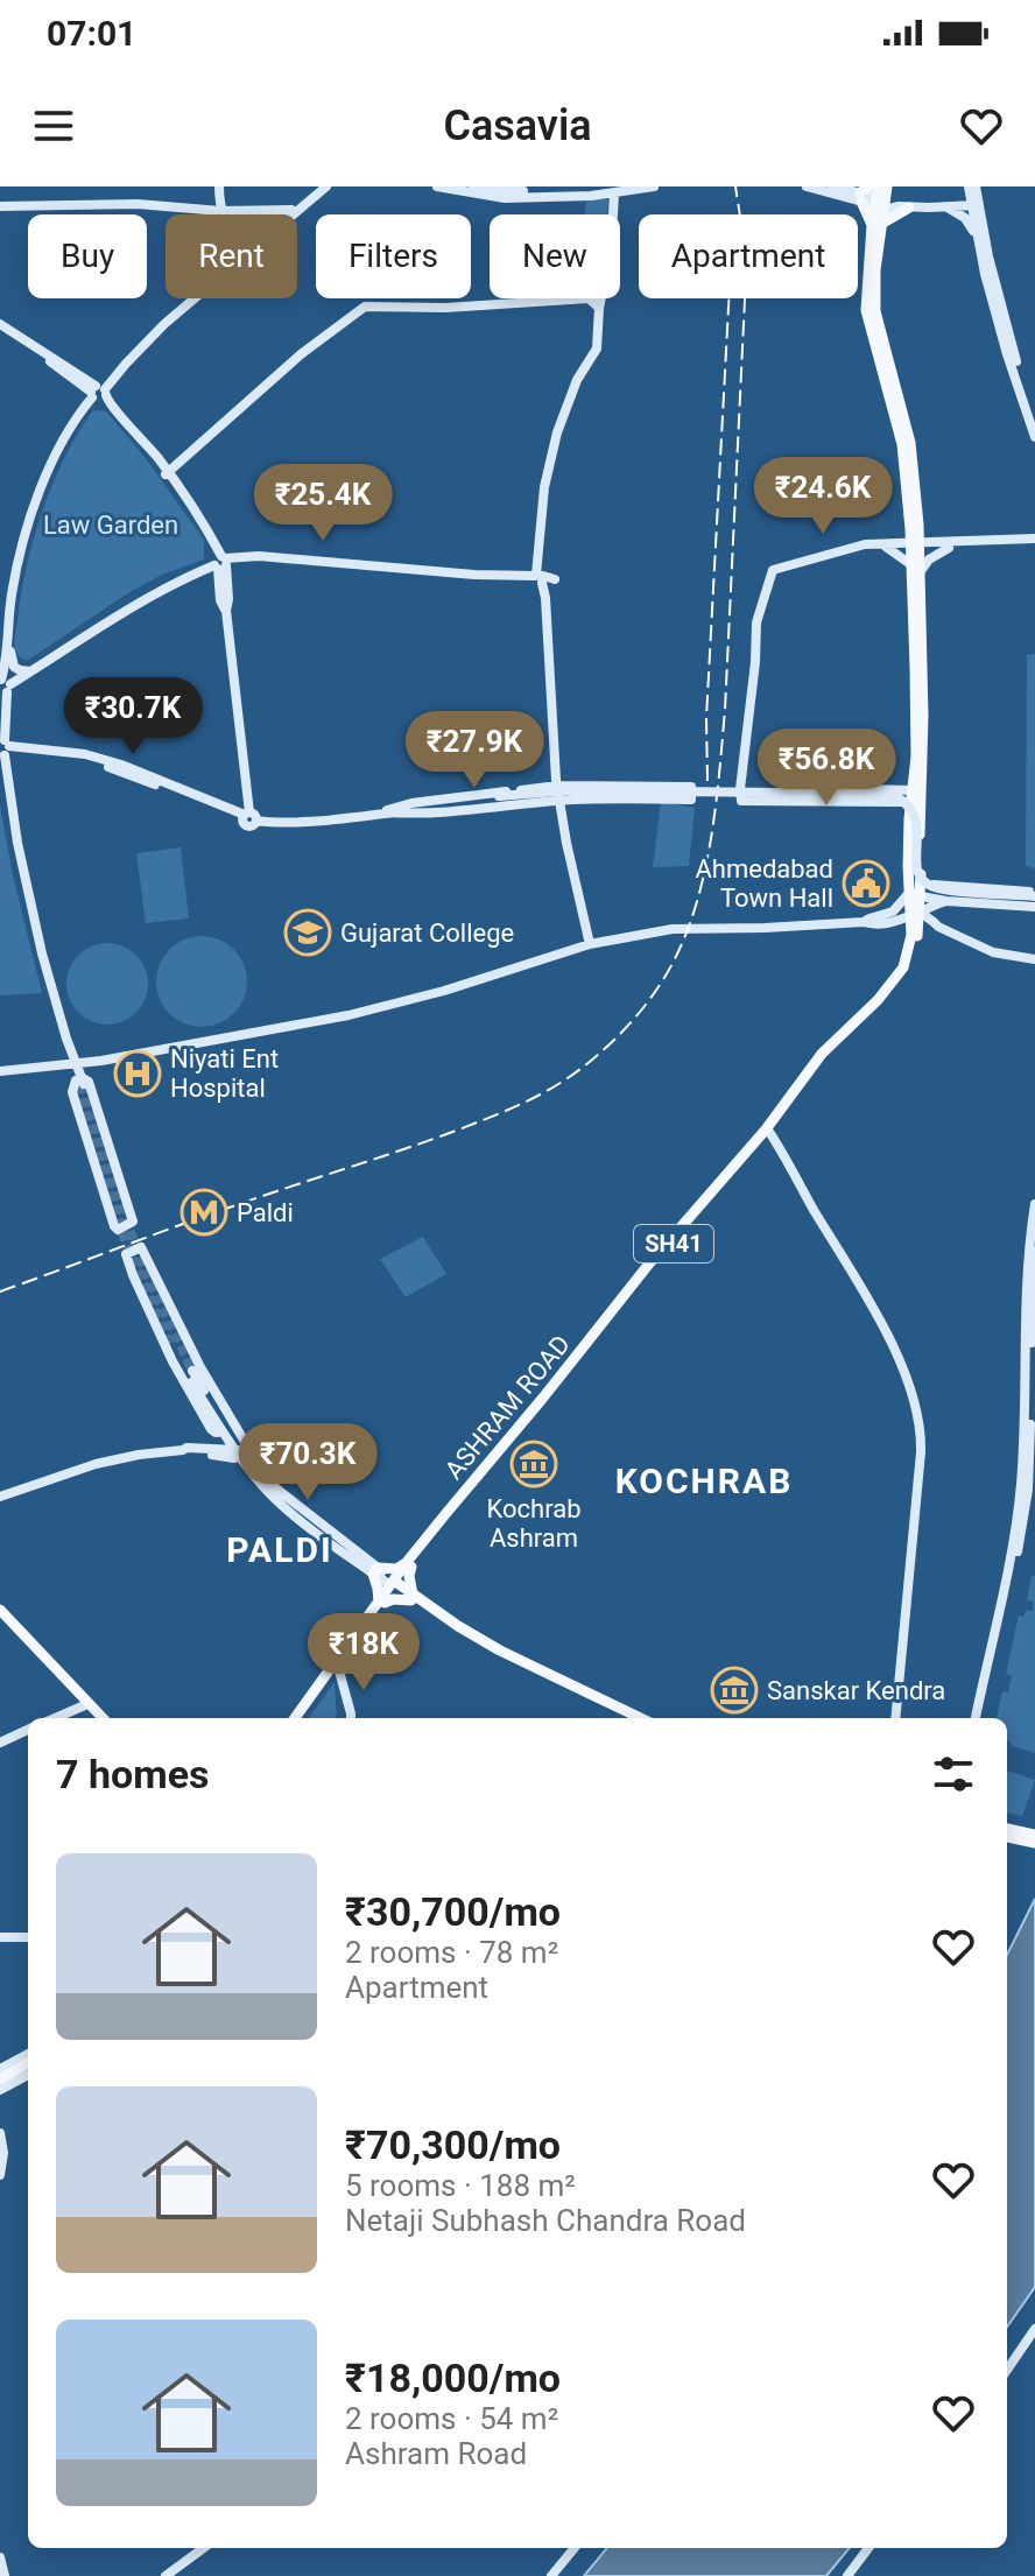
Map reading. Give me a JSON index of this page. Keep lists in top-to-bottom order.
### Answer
{
  "streets": {
    "main road": ["ASHRAM ROAD"]
  },
  "districts": ["KOCHRAB", "PALDI"],
  "parks": ["Law Garden"],
  "places": {
    "public building": ["Ahmedabad Town Hall"],
    "school or university": ["Gujarat College"],
    "hospital": ["Niyati Ent Hospital"],
    "metro station": ["Paldi"],
    "museum": ["Kochrab Ashram", "Sanskar Kendra"]
  },
  "page": {
    "status": "07:01",
    "header": "Casavia",
    "chip": [
      "Buy",
      "Rent",
      "Filters",
      "New",
      "Apartment"
    ],
    "price": [
      "₹24.6K",
      "₹25.4K",
      "₹30.7K",
      "₹27.9K",
      "₹56.8K",
      "₹70.3K",
      "₹18K"
    ],
    "heading": "7 homes",
    "list": [
      {
        "name": "₹30,700/mo",
        "note": "2 rooms · 78 m² · Apartment"
      },
      {
        "name": "₹70,300/mo",
        "note": "5 rooms · 188 m² · Netaji Subhash Chandra Road"
      },
      {
        "name": "₹18,000/mo",
        "note": "2 rooms · 54 m² · Ashram Road"
      }
    ]
  }
}
